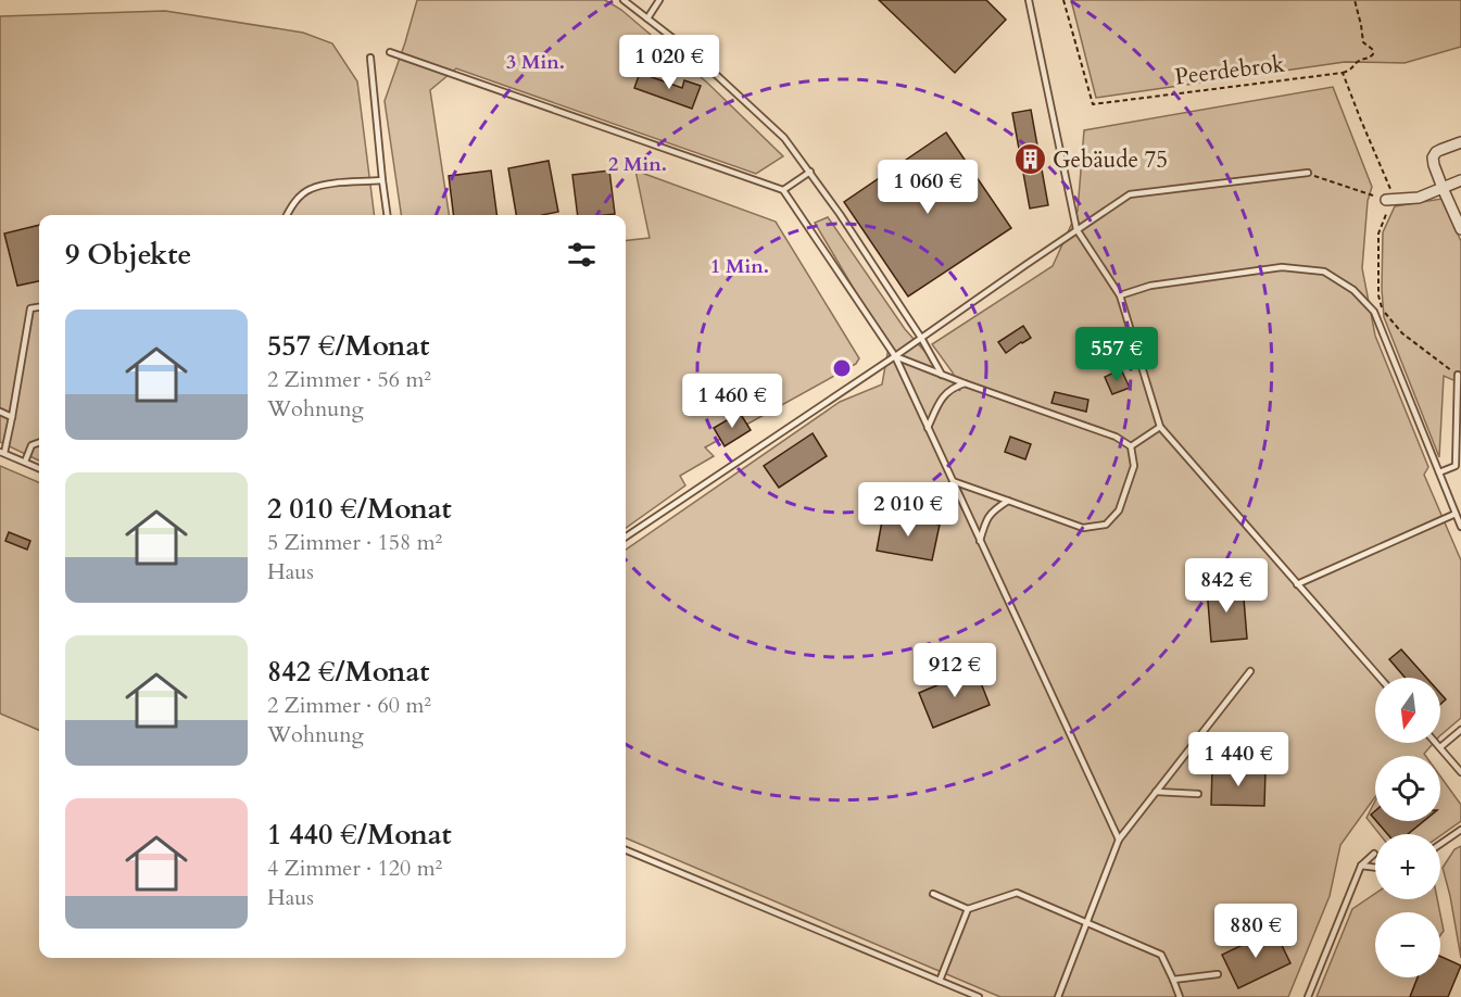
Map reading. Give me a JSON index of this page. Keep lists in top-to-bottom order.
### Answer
{
  "streets": {
    "path": ["Peerdebrok"]
  },
  "places": {
    "building": ["Gebäude 75"]
  },
  "north": "bottom",
  "page": {
    "price": [
      "1 020 €",
      "1 060 €",
      "557 €",
      "1 460 €",
      "2 010 €",
      "842 €",
      "912 €",
      "1 440 €",
      "880 €"
    ],
    "heading": "9 Objekte",
    "list": [
      {
        "name": "557 €/Monat",
        "note": "2 Zimmer · 56 m² · Wohnung"
      },
      {
        "name": "2 010 €/Monat",
        "note": "5 Zimmer · 158 m² · Haus"
      },
      {
        "name": "842 €/Monat",
        "note": "2 Zimmer · 60 m² · Wohnung"
      },
      {
        "name": "1 440 €/Monat",
        "note": "4 Zimmer · 120 m² · Haus"
      }
    ],
    "map_buttons": ["+", "−"]
  },
  "rings": ["3 Min.", "2 Min.", "1 Min."]
}
